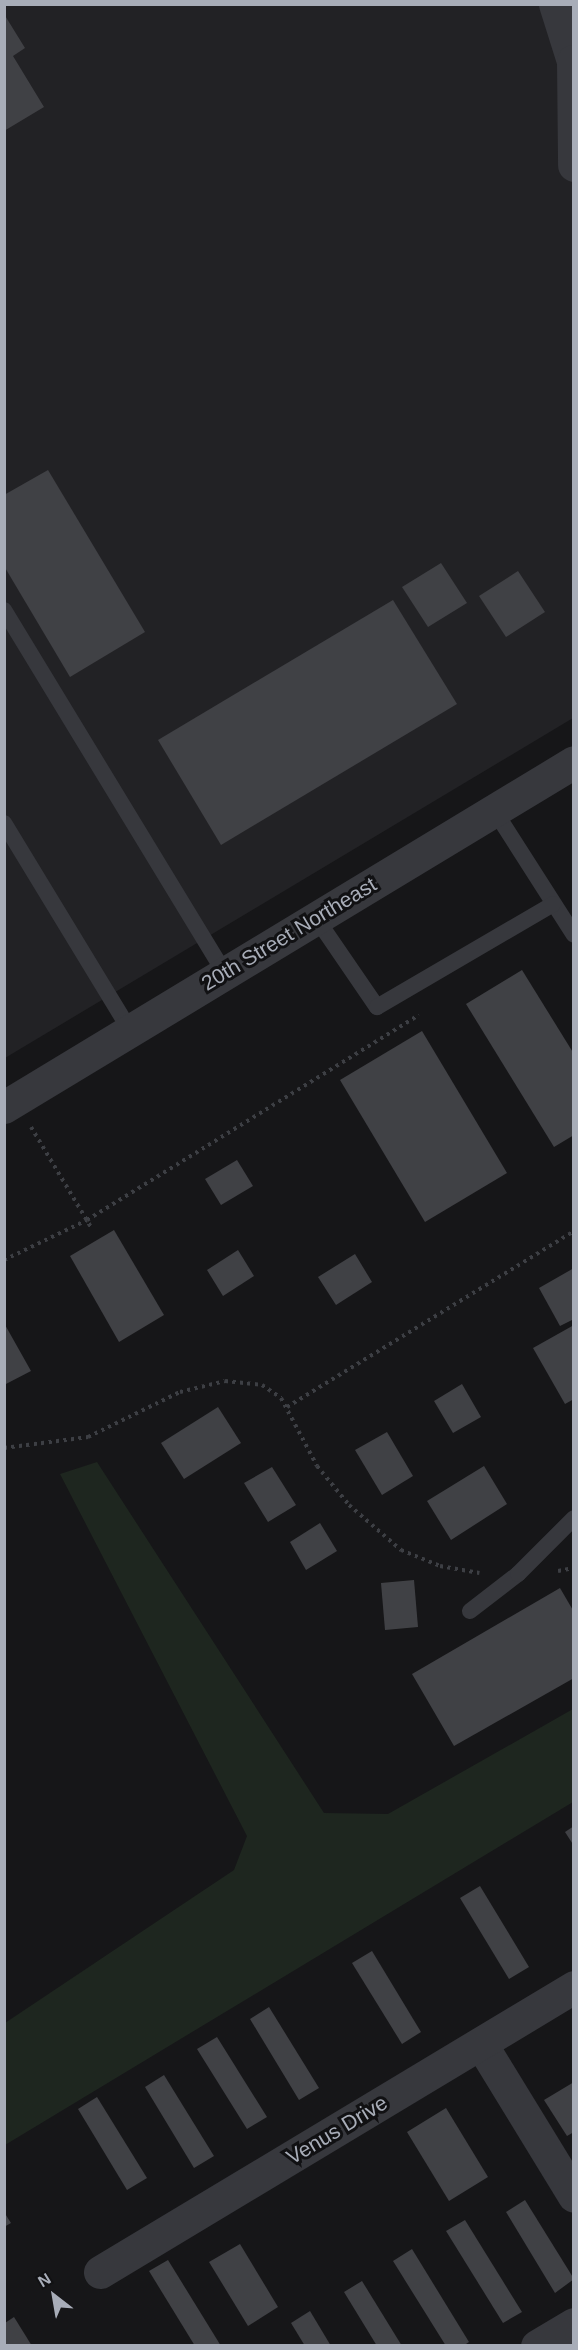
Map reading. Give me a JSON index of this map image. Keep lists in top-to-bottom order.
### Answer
{
  "streets": {
    "street": ["20th Street Northeast", "Venus Drive"]
  },
  "north": "top left"
}
